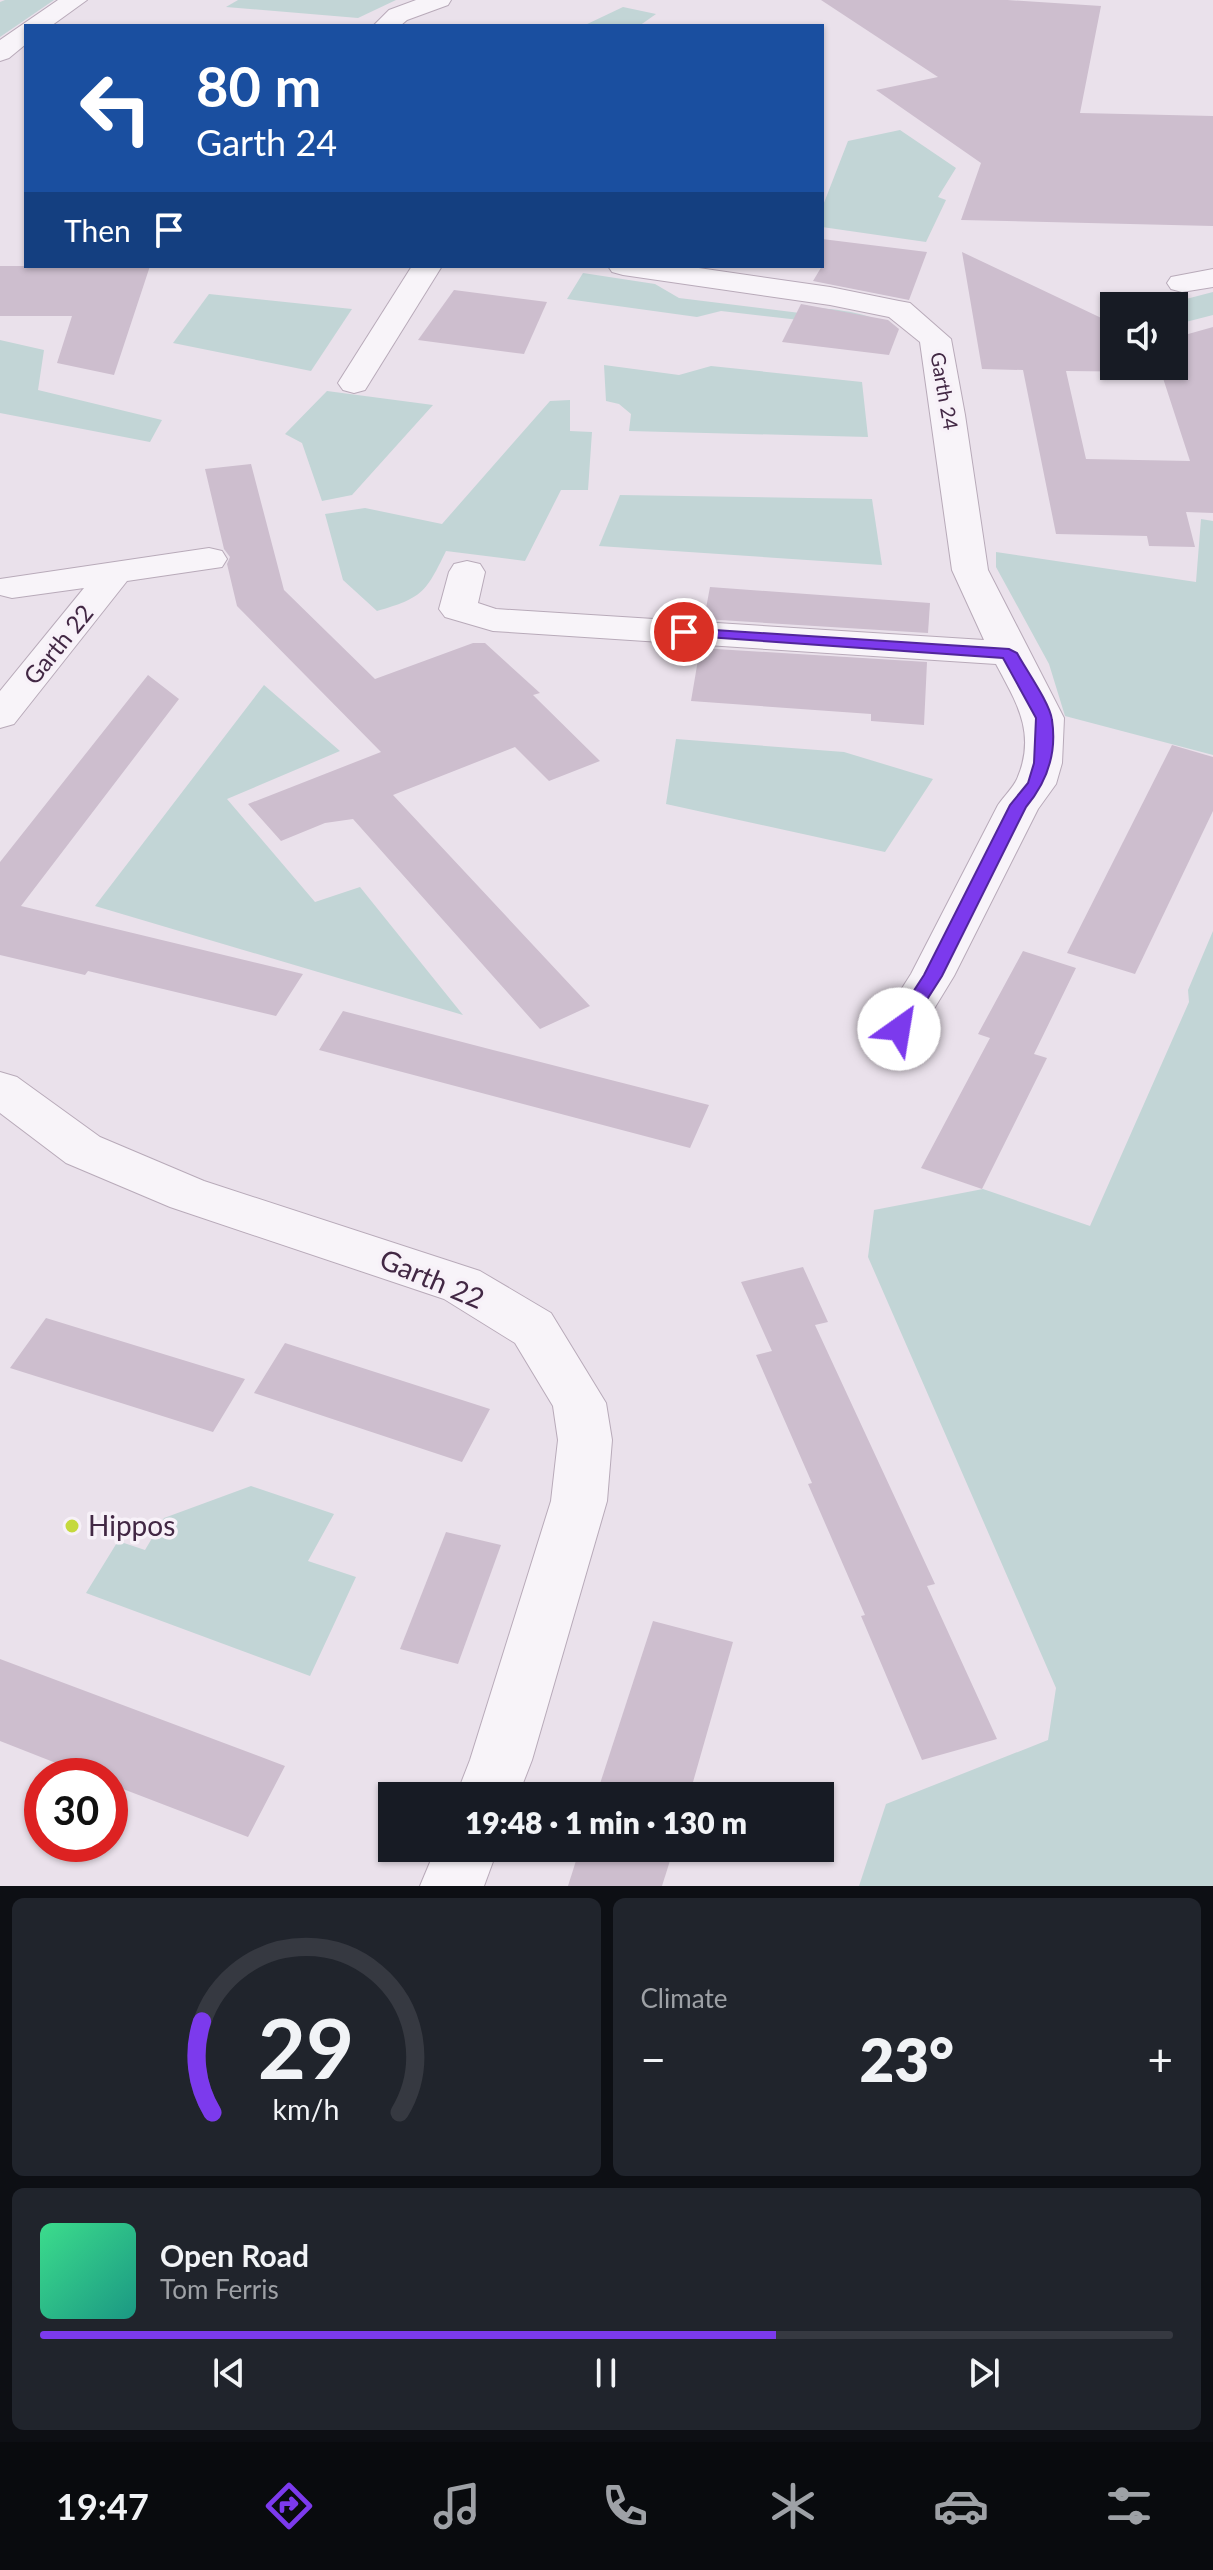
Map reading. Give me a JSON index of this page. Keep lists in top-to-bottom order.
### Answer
{
  "streets": {
    "street": ["Garth 24", "Garth 22"]
  },
  "places": ["Hippos"],
  "page": {
    "turn": ["80 m", "Garth 24"],
    "then": "Then",
    "limit": "30",
    "trip": "19:48 · 1 min · 130 m",
    "tile": "Climate",
    "heat": ["−", "23°", "+"],
    "song": ["Open Road", "Tom Ferris"],
    "tabs": "19:47",
    "gauge": ["29", "km/h"]
  }
}
